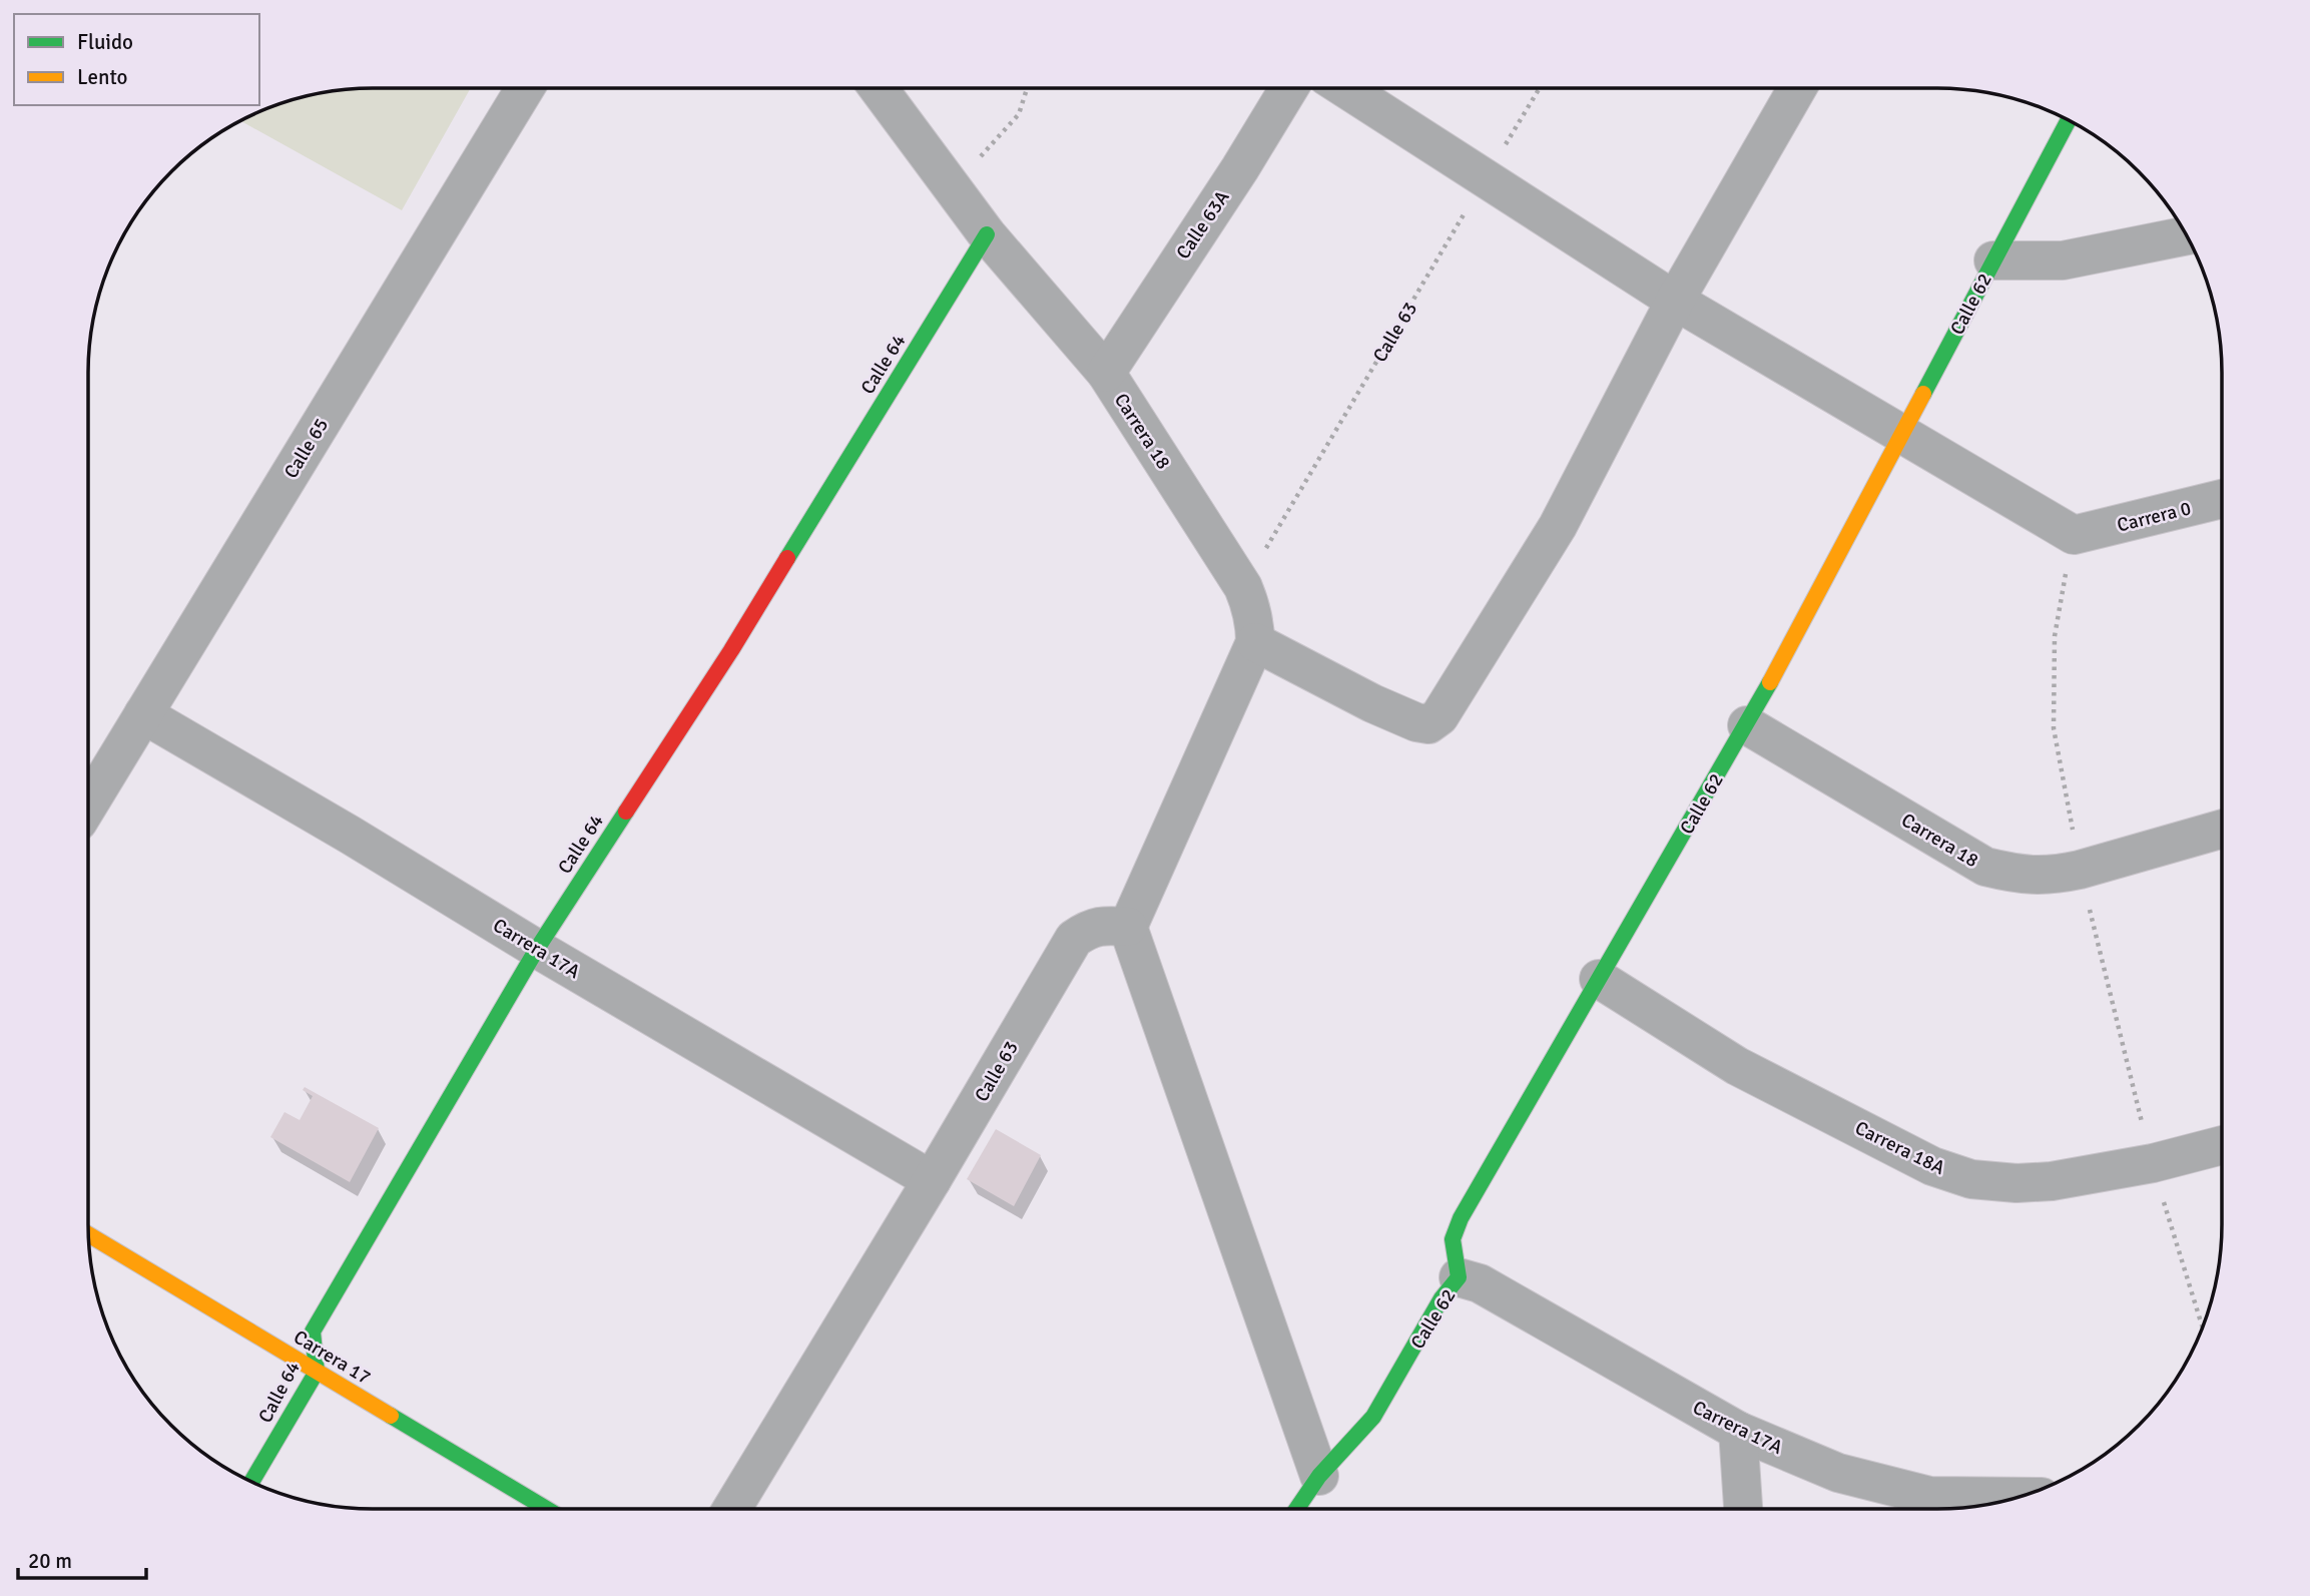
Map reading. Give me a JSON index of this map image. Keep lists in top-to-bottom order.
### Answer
{
  "streets": {
    "street": [
      "Calle 63A",
      "Calle 62",
      "Calle 63",
      "Calle 64",
      "Carrera 18",
      "Calle 65",
      "Carrera 0",
      "Carrera 17A",
      "Carrera 18A",
      "Carrera 17"
    ]
  },
  "crossings": [
    ["Calle 63A", "Carrera 18"],
    ["Calle 62", "Carrera 18"],
    ["Calle 62", "Carrera 17A"],
    ["Calle 62", "Carrera 18A"],
    ["Calle 63", "Carrera 18"],
    ["Calle 63", "Carrera 17A"],
    ["Calle 64", "Carrera 18"],
    ["Calle 64", "Carrera 17A"],
    ["Calle 64", "Carrera 17"],
    ["Calle 65", "Carrera 17A"]
  ],
  "legend": ["Fluido", "Lento"],
  "scale_bar": "20 m"
}
